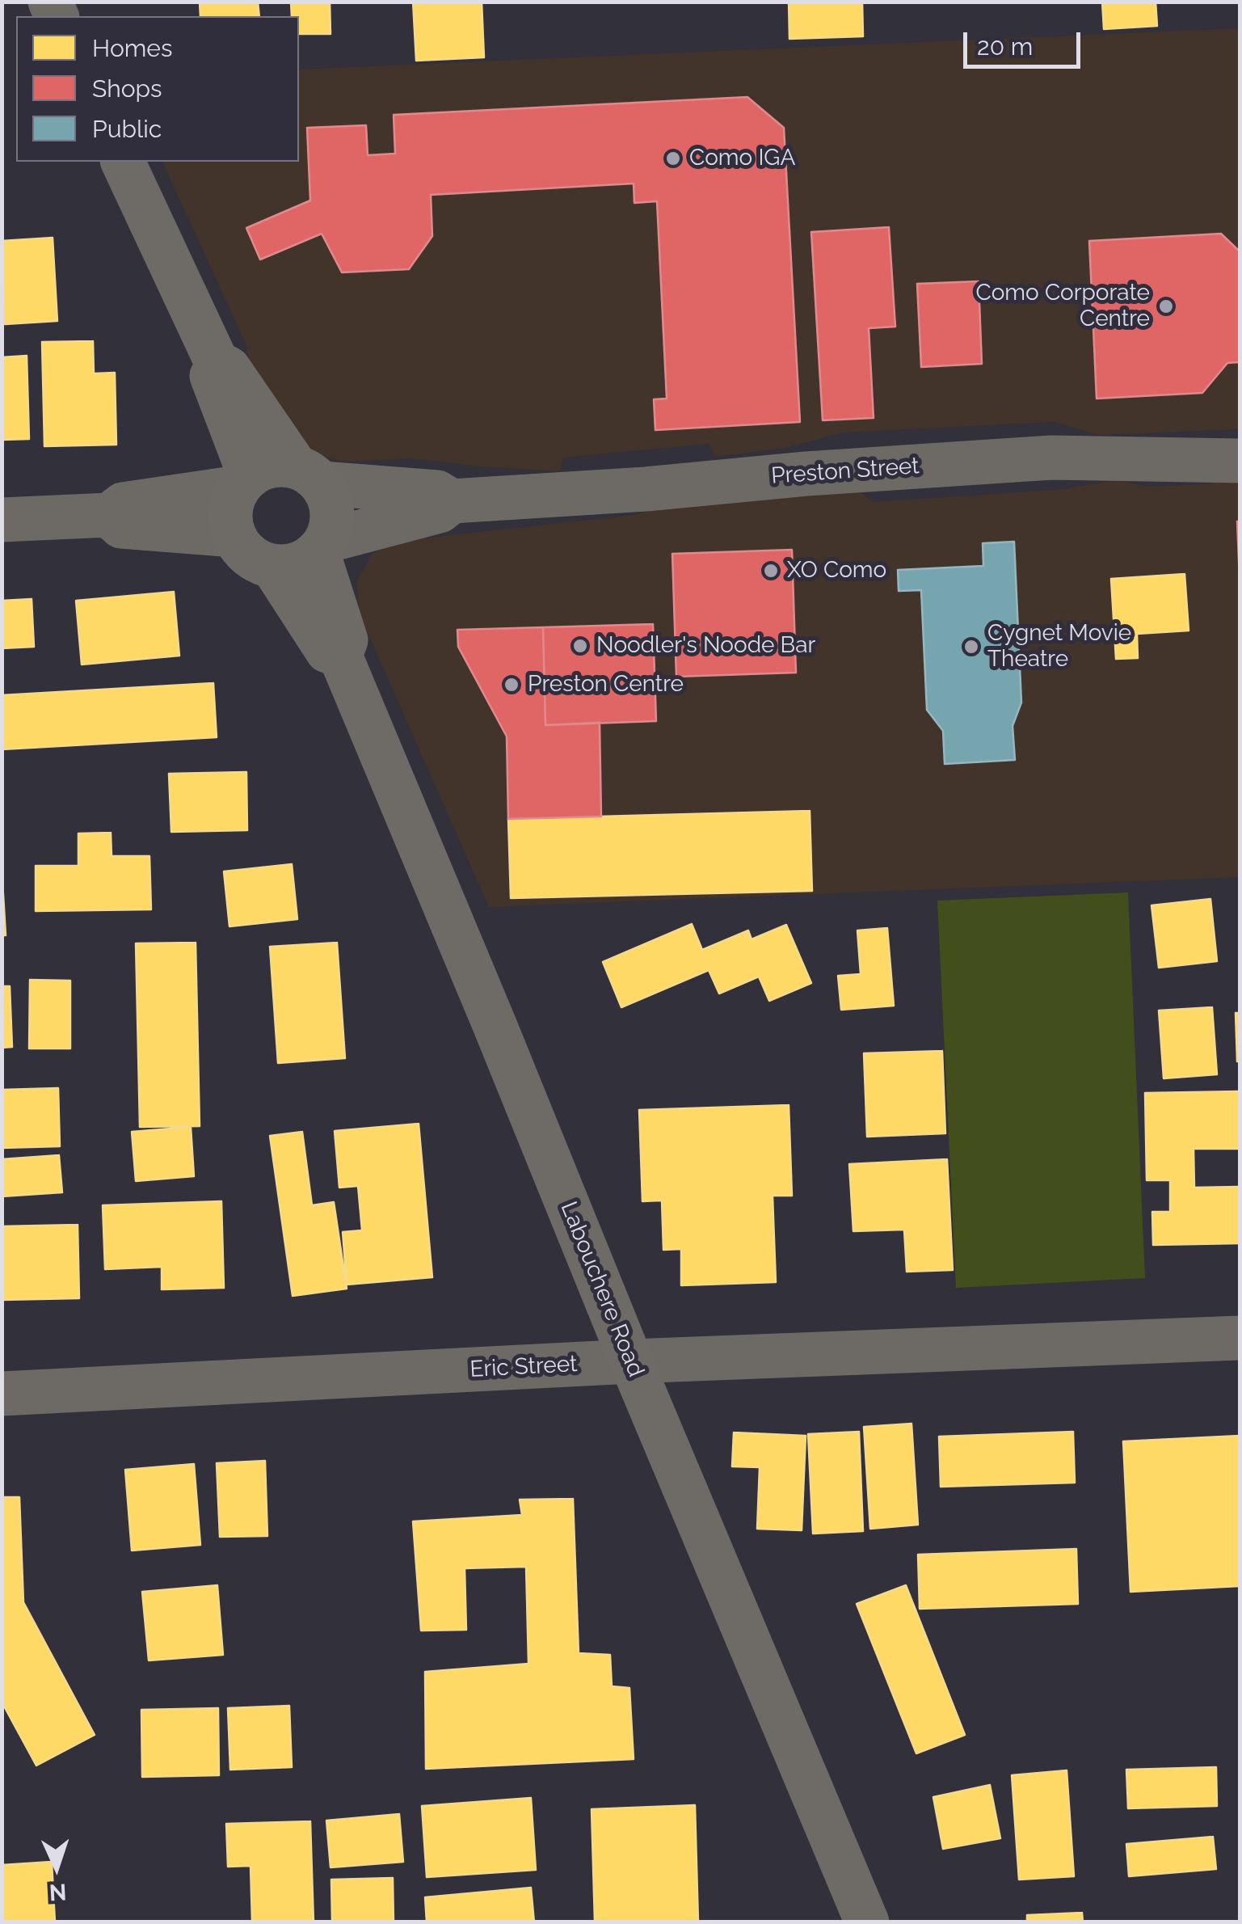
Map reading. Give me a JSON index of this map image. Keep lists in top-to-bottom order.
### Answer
{
  "streets": {
    "main road": ["Labouchere Road"],
    "street": ["Preston Street", "Eric Street"]
  },
  "crossings": [
    ["Preston Street", "Labouchere Road"],
    ["Labouchere Road", "Eric Street"]
  ],
  "places": [
    "Como IGA",
    "Como Corporate Centre",
    "XO Como",
    "Noodler's Noode Bar",
    "Cygnet Movie Theatre",
    "Preston Centre"
  ],
  "legend": ["Homes", "Shops", "Public"],
  "scale_bar": "20 m",
  "north": "bottom"
}
